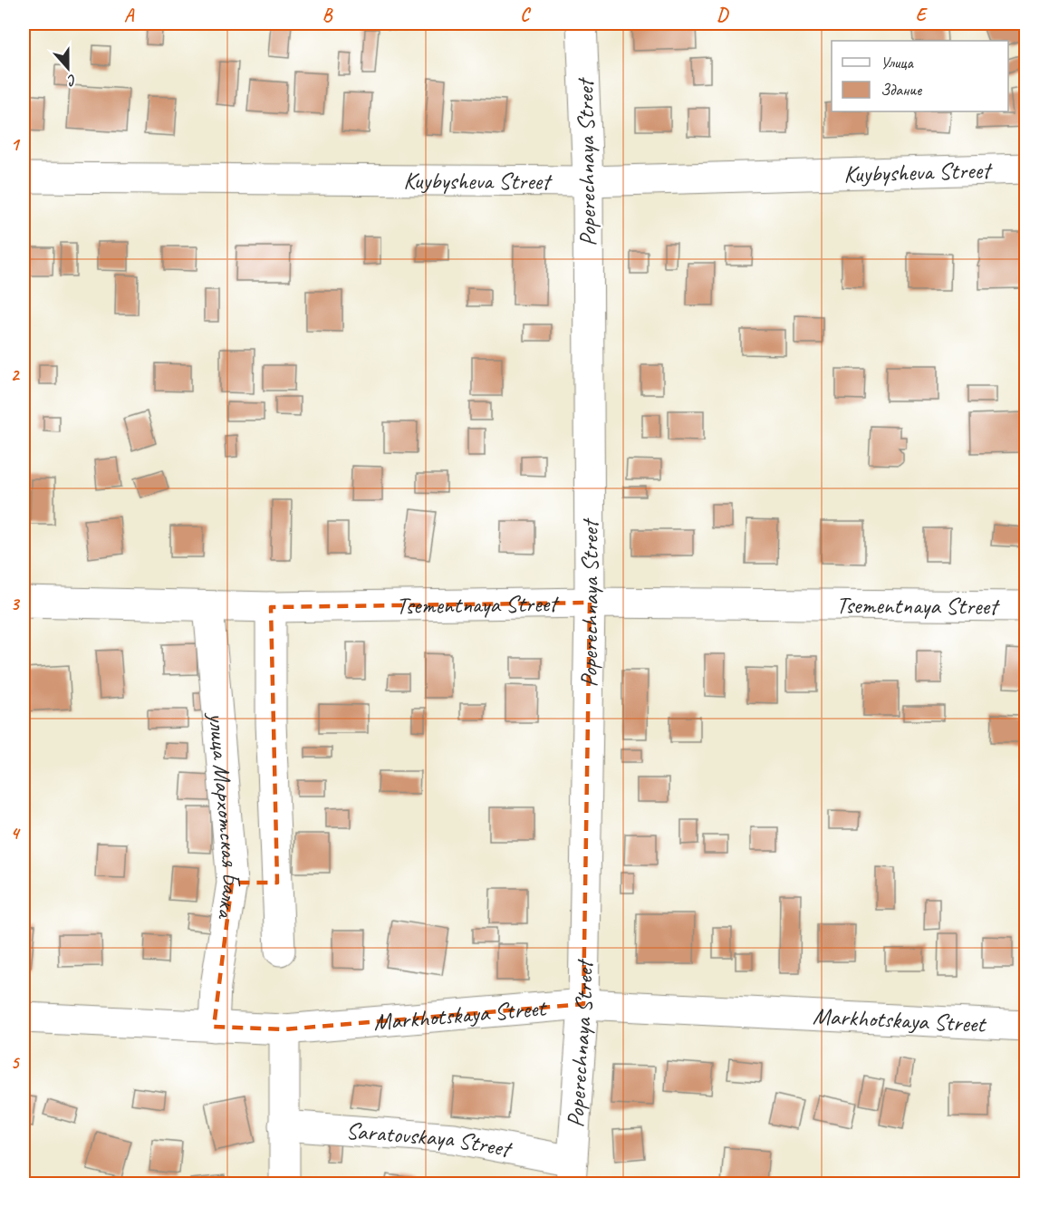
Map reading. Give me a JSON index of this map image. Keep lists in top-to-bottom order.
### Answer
{
  "streets": {
    "street": [
      "Poperechnaya Street",
      "Kuybysheva Street",
      "Tsementnaya Street",
      "улица Мархотская Балка",
      "Markhotskaya Street",
      "Saratovskaya Street"
    ]
  },
  "crossings": [
    ["Poperechnaya Street", "Kuybysheva Street"],
    ["Poperechnaya Street", "Tsementnaya Street"],
    ["Poperechnaya Street", "Markhotskaya Street"],
    ["Poperechnaya Street", "Saratovskaya Street"],
    ["Tsementnaya Street", "улица Мархотская Балка"],
    ["улица Мархотская Балка", "Markhotskaya Street"]
  ],
  "legend": ["Улица", "Здание"],
  "north": "bottom",
  "grid": {
    "columns": [
      "A",
      "B",
      "C",
      "D",
      "E"
    ],
    "rows": [
      "1",
      "2",
      "3",
      "4",
      "5"
    ]
  }
}
